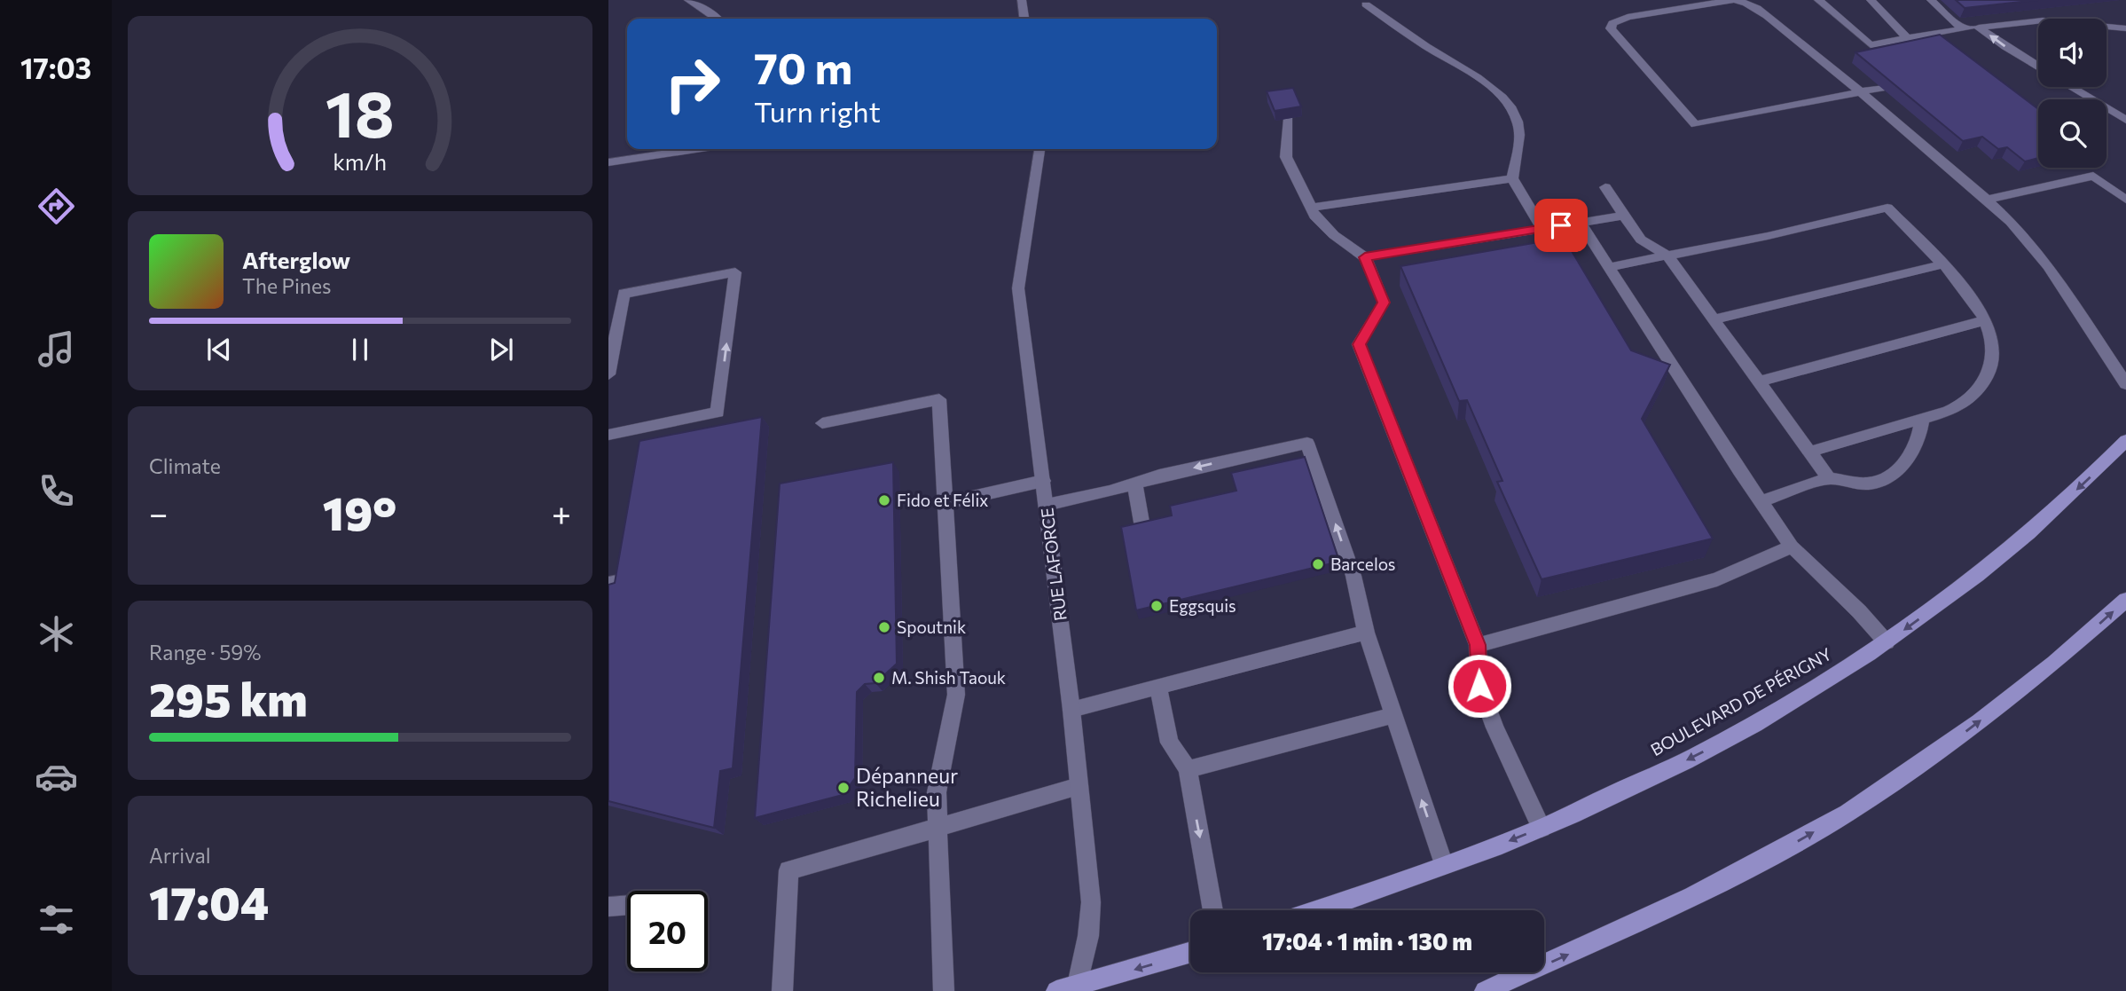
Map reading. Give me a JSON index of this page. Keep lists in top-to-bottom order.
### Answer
{
  "streets": {
    "main road": ["BOULEVARD DE PÉRIGNY"],
    "street": ["RUE LAFORCE"]
  },
  "places": [
    "Fido et Félix",
    "Barcelos",
    "Eggsquis",
    "Spoutnik",
    "M. Shish Taouk",
    "Dépanneur Richelieu"
  ],
  "page": {
    "tabs": "17:03",
    "turn": ["70 m", "Turn right"],
    "song": ["Afterglow", "The Pines"],
    "tile": [
      "Climate",
      ["Range · 59%", "295 km"],
      ["Arrival", "17:04"]
    ],
    "heat": ["−", "19°", "+"],
    "limit": "20",
    "trip": "17:04 · 1 min · 130 m",
    "gauge": ["18", "km/h"]
  }
}
